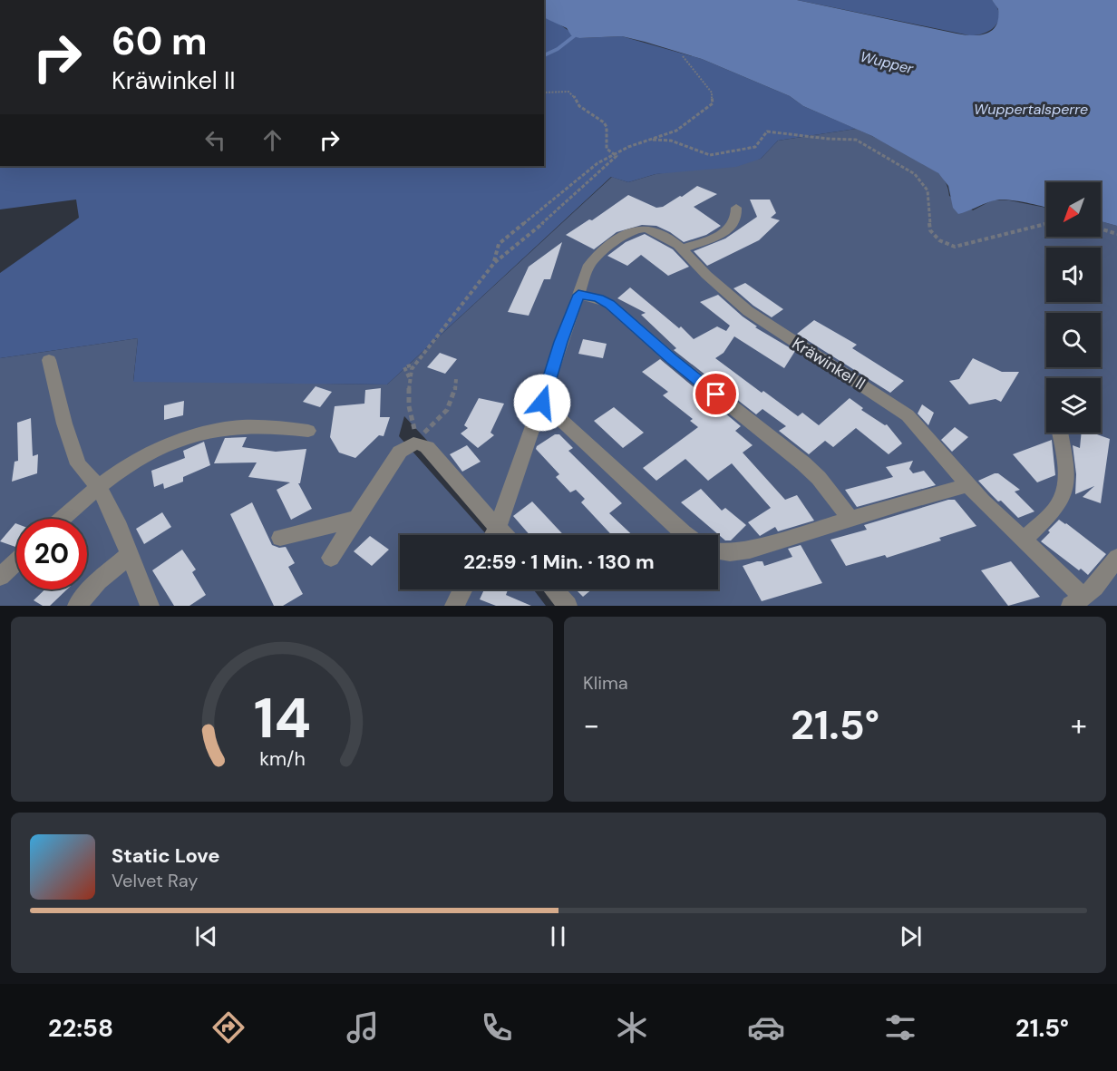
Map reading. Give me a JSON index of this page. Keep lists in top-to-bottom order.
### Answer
{
  "streets": {
    "lane": ["Kräwinkel II"]
  },
  "water": ["Wupper", "Wuppertalsperre"],
  "north": "bottom left",
  "page": {
    "turn": ["60 m", "Kräwinkel II"],
    "limit": "20",
    "trip": "22:59 · 1 Min. · 130 m",
    "tile": "Klima",
    "heat": ["−", "21.5°", "+"],
    "song": ["Static Love", "Velvet Ray"],
    "tabs": ["22:58", "21.5°"],
    "gauge": ["14", "km/h"]
  }
}
